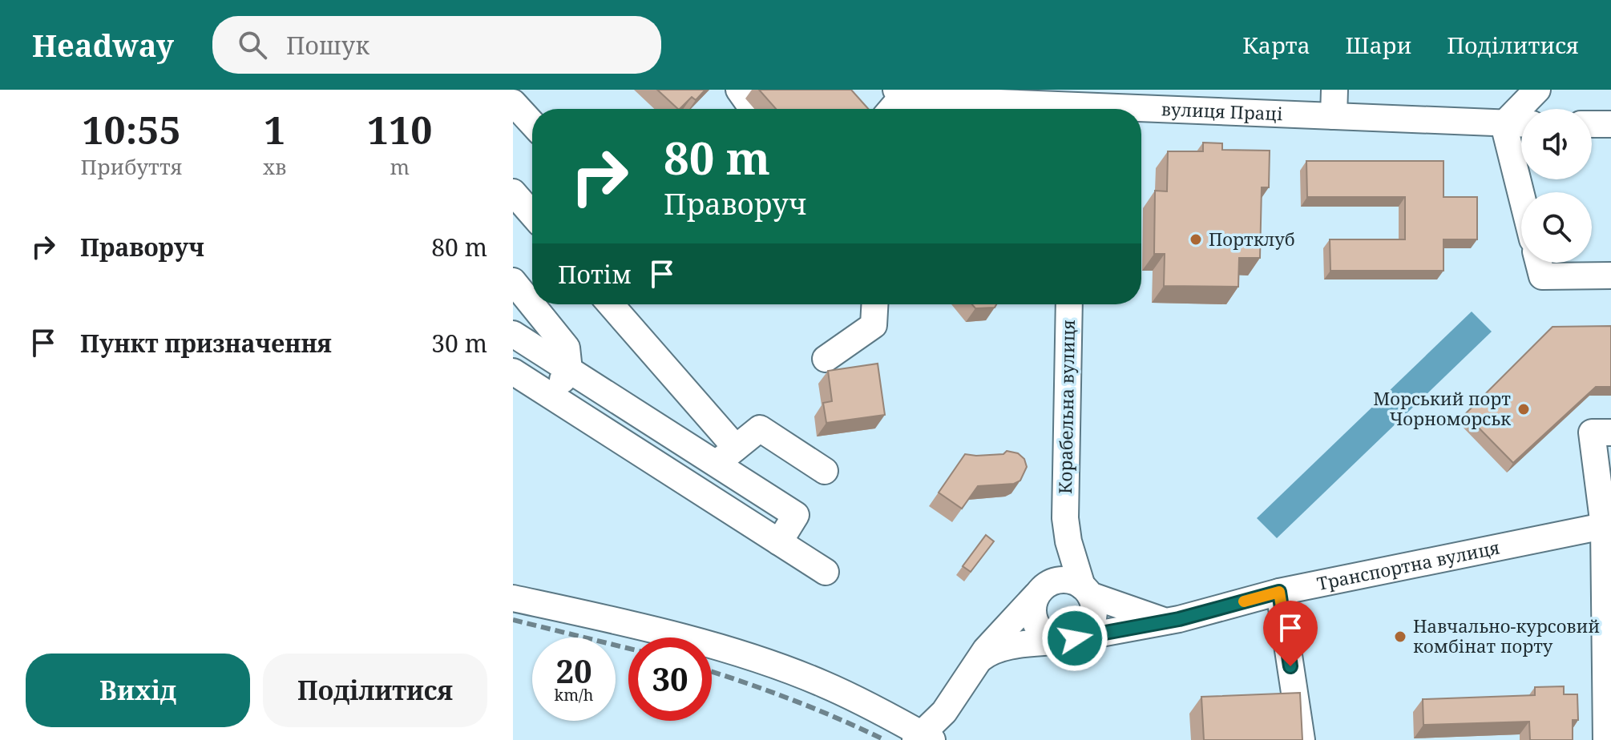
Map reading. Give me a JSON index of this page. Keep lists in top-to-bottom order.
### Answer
{
  "streets": {
    "street": ["вулиця Праці", "Корабельна вулиця", "Транспортна вулиця"]
  },
  "places": ["Портклуб", "Морський порт Чорноморськ", "Навчально-курсовий комбінат порту"],
  "page": {
    "header": "Headway",
    "search": "Пошук",
    "nav": ["Карта", "Шари", "Поділитися"],
    "eta": [
      "10:55",
      "Прибуття",
      "1",
      "хв",
      "110",
      "m"
    ],
    "turn": ["80 m", "Праворуч"],
    "list": [
      {
        "name": "Праворуч",
        "value": "80 m"
      },
      {
        "name": "Пункт призначення",
        "value": "30 m"
      }
    ],
    "then": "Потім",
    "speed": "20 km/h",
    "limit": "30",
    "buttons": ["Вихід", "Поділитися"]
  }
}
